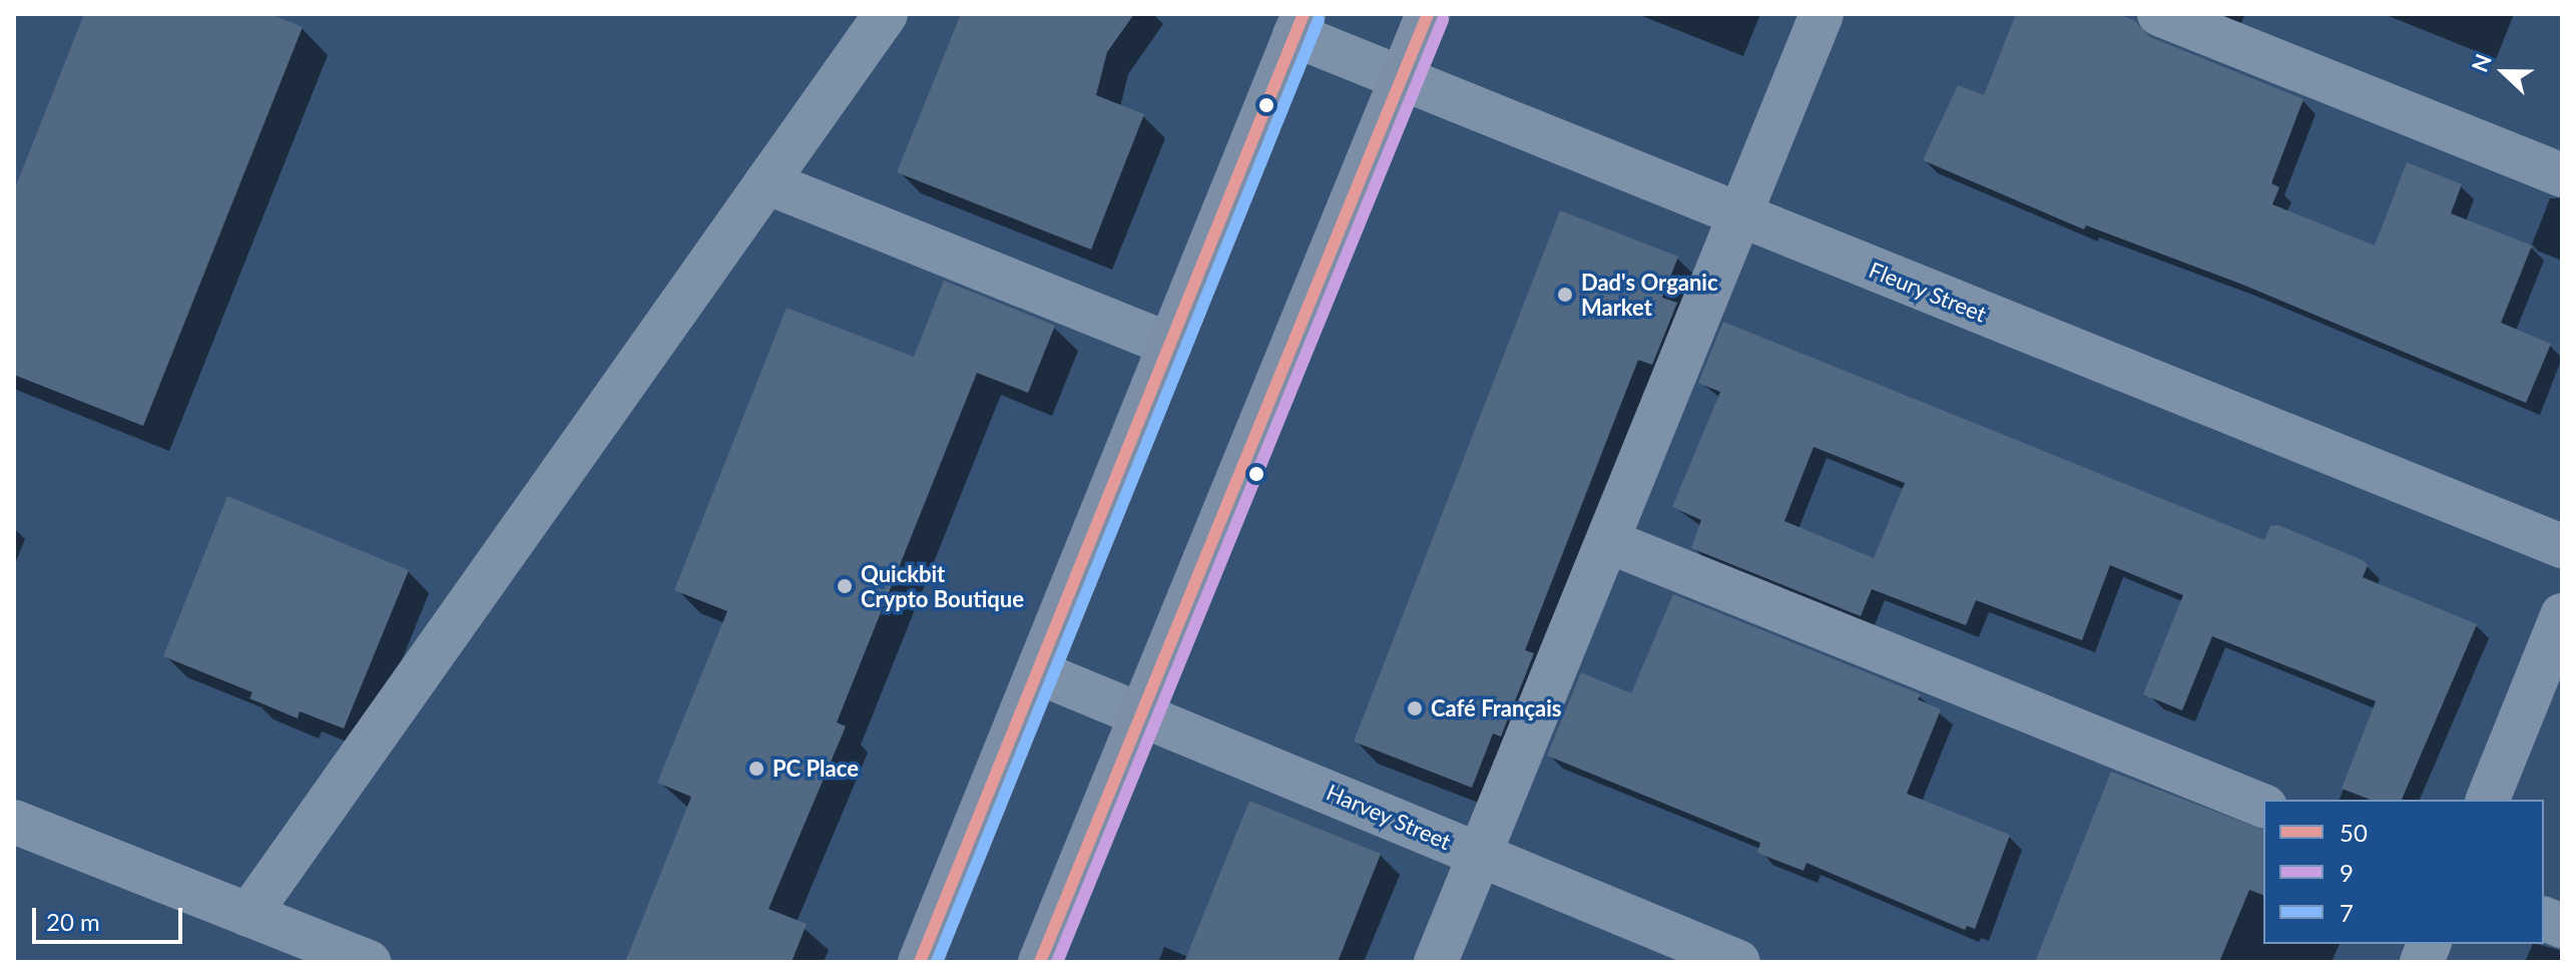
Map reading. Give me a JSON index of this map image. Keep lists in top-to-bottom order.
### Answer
{
  "streets": {
    "street": ["Fleury Street", "Harvey Street"]
  },
  "places": [
    "Dad's Organic Market",
    "Quickbit Crypto Boutique",
    "Café Français",
    "PC Place"
  ],
  "lines": ["transit line 50", "transit line 9", "transit line 7"],
  "legend": ["50", "9", "7"],
  "scale_bar": "20 m",
  "north": "left"
}
